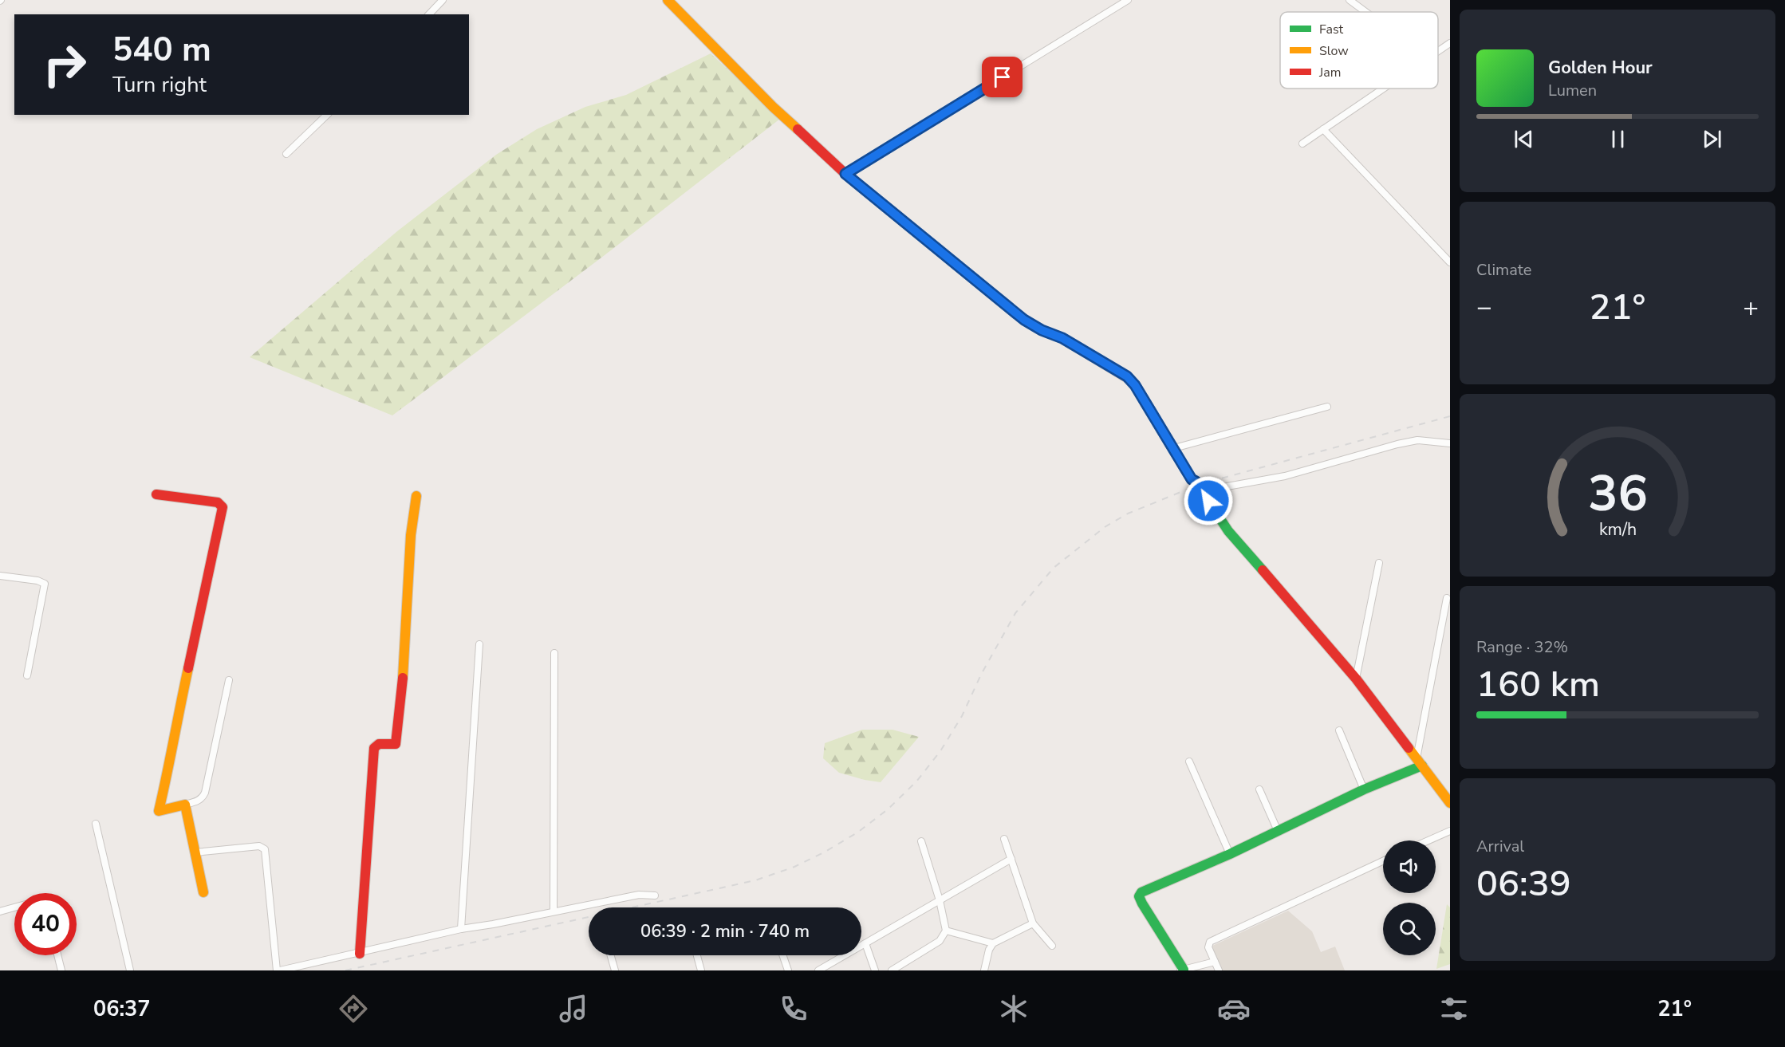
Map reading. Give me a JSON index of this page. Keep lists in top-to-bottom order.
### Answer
{
  "legend": ["Fast", "Slow", "Jam"],
  "page": {
    "turn": ["540 m", "Turn right"],
    "song": ["Golden Hour", "Lumen"],
    "tile": [
      "Climate",
      ["Range · 32%", "160 km"],
      ["Arrival", "06:39"]
    ],
    "heat": ["−", "21°", "+"],
    "limit": "40",
    "trip": "06:39 · 2 min · 740 m",
    "tabs": ["06:37", "21°"],
    "gauge": ["36", "km/h"]
  }
}
